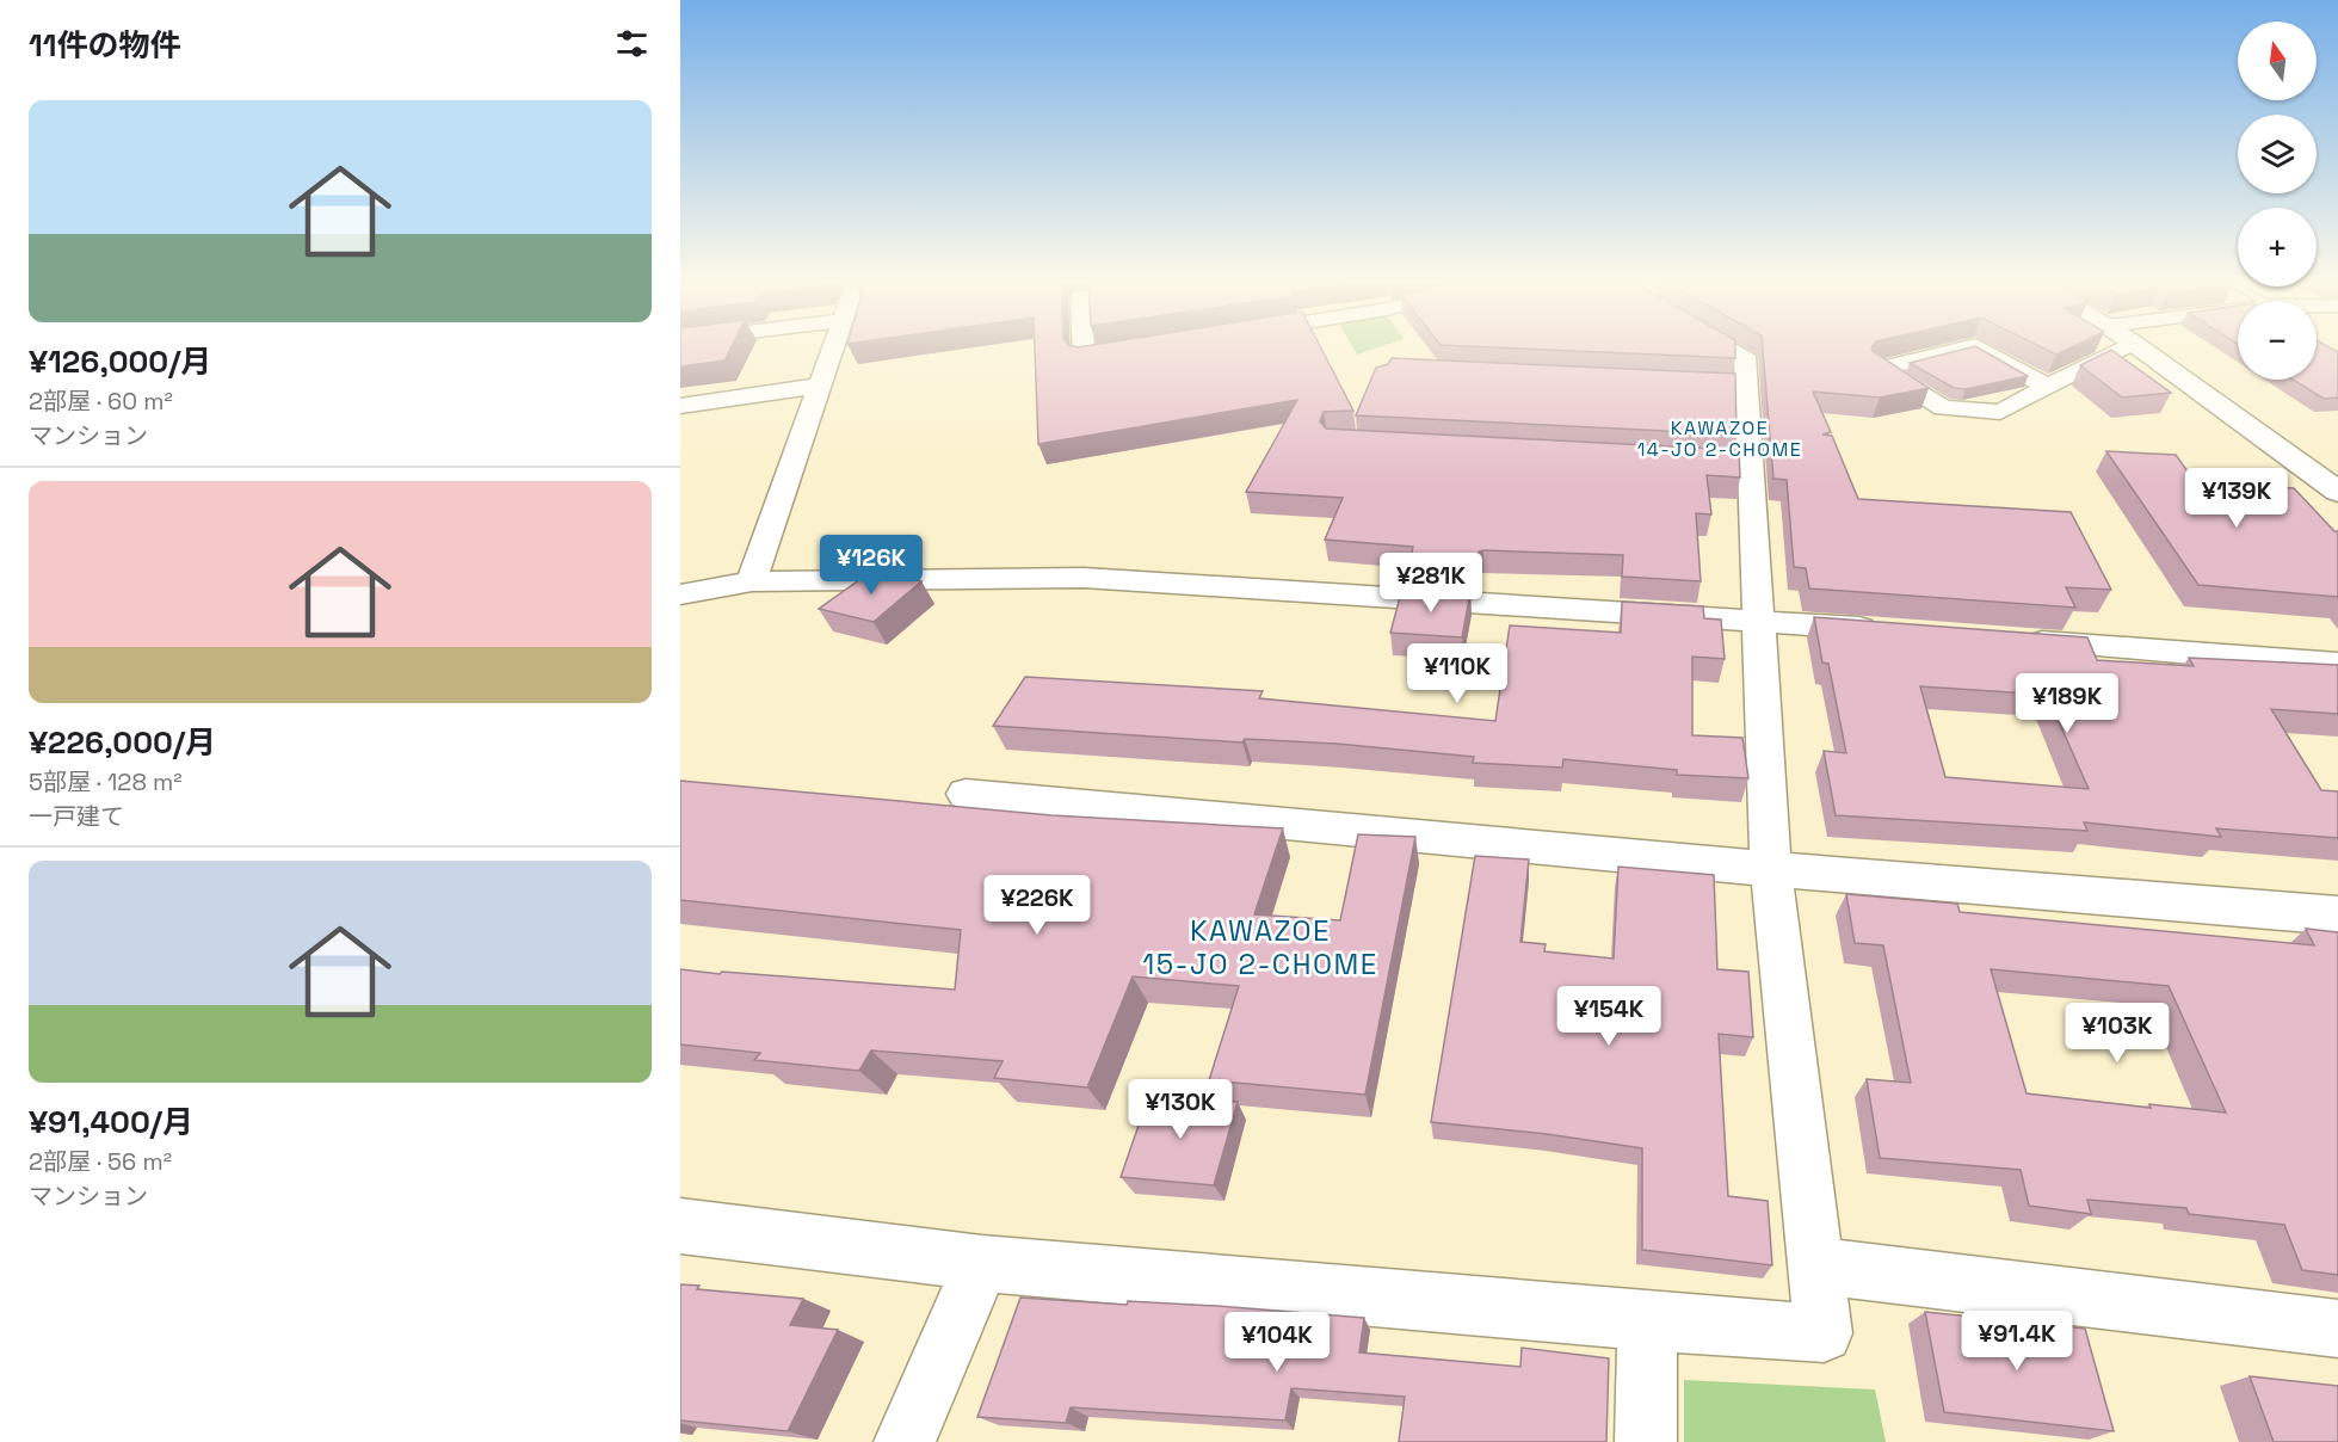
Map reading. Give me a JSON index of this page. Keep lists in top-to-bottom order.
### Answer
{
  "districts": ["KAWAZOE 14-JO 2-CHOME", "KAWAZOE 15-JO 2-CHOME"],
  "north": "top",
  "page": {
    "heading": "11件の物件",
    "map_buttons": ["+", "−"],
    "list": [
      {
        "name": "¥126,000/月",
        "note": "2部屋 · 60 m² · マンション"
      },
      {
        "name": "¥226,000/月",
        "note": "5部屋 · 128 m² · 一戸建て"
      },
      {
        "name": "¥91,400/月",
        "note": "2部屋 · 56 m² · マンション"
      }
    ],
    "price": [
      "¥139K",
      "¥126K",
      "¥281K",
      "¥110K",
      "¥189K",
      "¥226K",
      "¥154K",
      "¥103K",
      "¥130K",
      "¥91.4K",
      "¥104K"
    ]
  }
}
